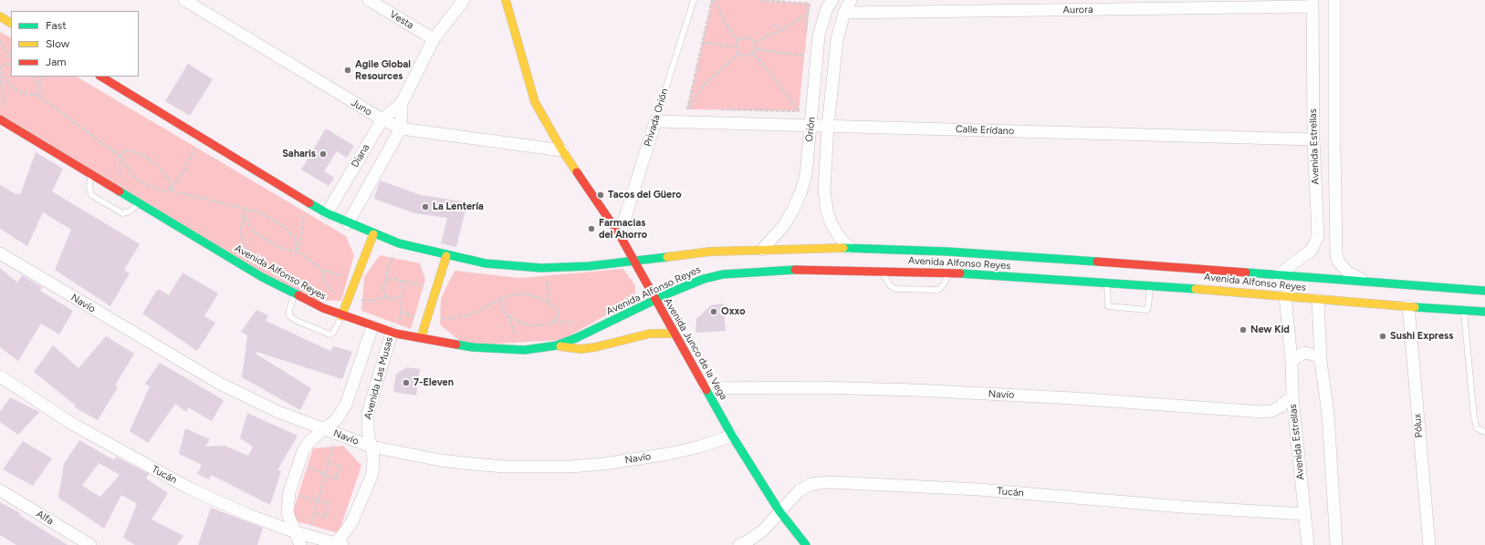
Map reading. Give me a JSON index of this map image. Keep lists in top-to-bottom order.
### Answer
{
  "streets": {
    "main road": ["Avenida Alfonso Reyes", "Avenida Junco de la Vega"],
    "street": [
      "Aurora",
      "Vesta",
      "Juno",
      "Privada Orión",
      "Orión",
      "Calle Erídano",
      "Avenida Estrellas",
      "Diana",
      "Navío",
      "Avenida Las Musas",
      "Pólux",
      "Tucán",
      "Alfa"
    ]
  },
  "crossings": [
    ["Aurora", "Orión"],
    ["Aurora", "Avenida Estrellas"],
    ["Vesta", "Diana"],
    ["Juno", "Diana"],
    ["Juno", "Avenida Junco de la Vega"],
    ["Privada Orión", "Calle Erídano"],
    ["Privada Orión", "Avenida Junco de la Vega"],
    ["Orión", "Calle Erídano"],
    ["Orión", "Avenida Alfonso Reyes"],
    ["Calle Erídano", "Avenida Estrellas"],
    ["Avenida Estrellas", "Avenida Alfonso Reyes"],
    ["Avenida Estrellas", "Navío"],
    ["Avenida Estrellas", "Tucán"],
    ["Diana", "Avenida Alfonso Reyes"],
    ["Avenida Alfonso Reyes", "Avenida Junco de la Vega"],
    ["Avenida Alfonso Reyes", "Avenida Las Musas"],
    ["Avenida Alfonso Reyes", "Pólux"],
    ["Navío", "Avenida Junco de la Vega"],
    ["Navío", "Avenida Las Musas"],
    ["Avenida Junco de la Vega", "Tucán"],
    ["Avenida Las Musas", "Tucán"]
  ],
  "places": [
    "Agile Global Resources",
    "Saharis",
    "Tacos del Güero",
    "La Lentería",
    "Farmacias del Ahorro",
    "Oxxo",
    "New Kid",
    "Sushi Express",
    "7-Eleven"
  ],
  "legend": ["Fast", "Slow", "Jam"]
}
